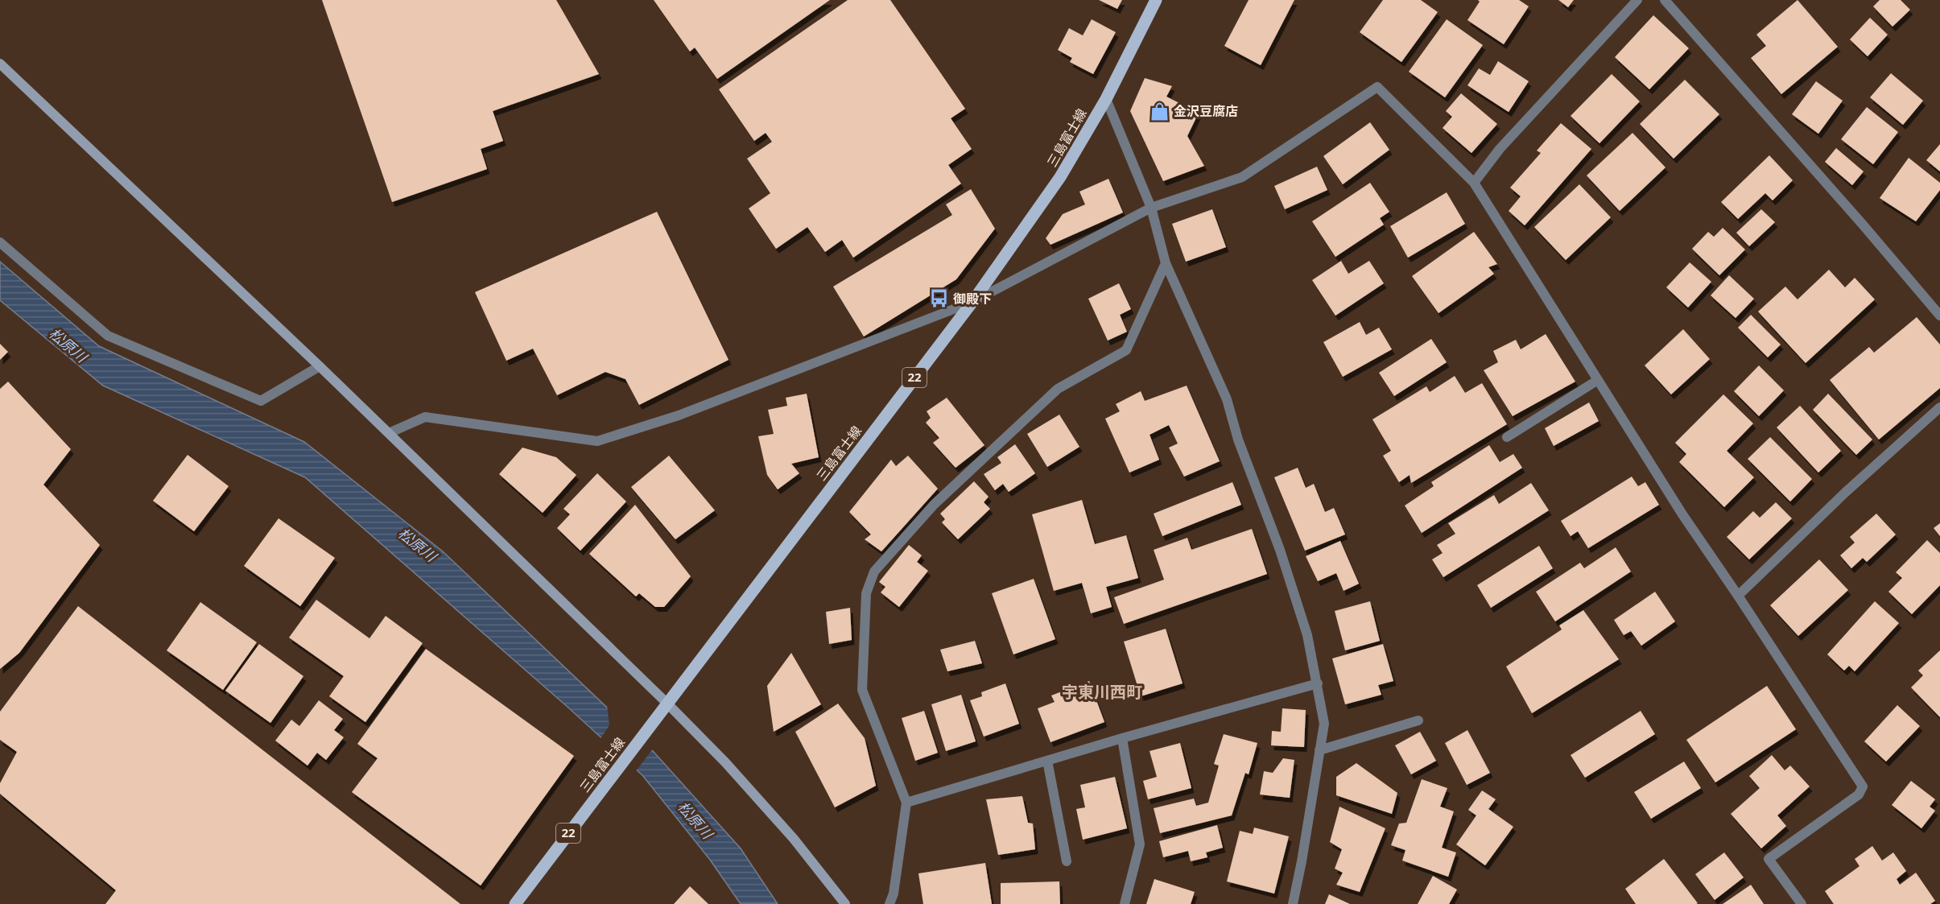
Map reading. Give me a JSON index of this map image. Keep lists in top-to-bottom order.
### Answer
{
  "streets": {
    "main road": ["三島富士線", "22"]
  },
  "districts": ["宇東川西町"],
  "water": ["松原川"],
  "places": {
    "shop": ["金沢豆腐店"],
    "bus stop": ["御殿下"]
  }
}
